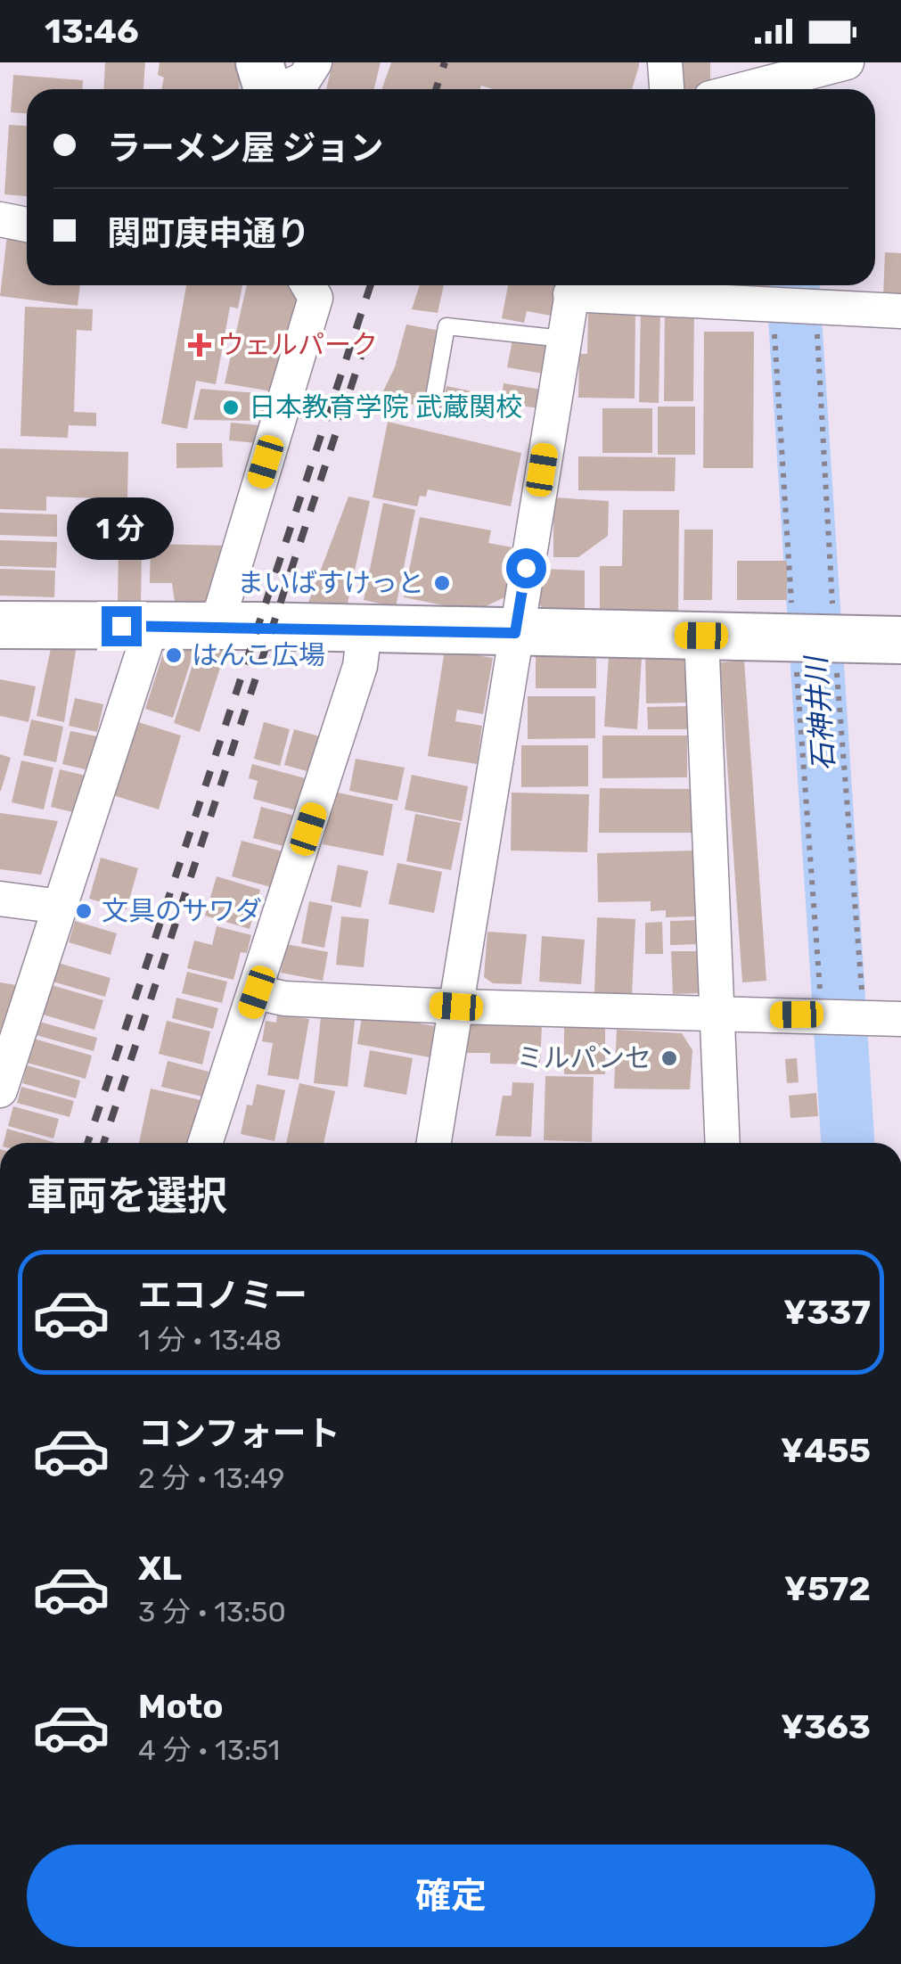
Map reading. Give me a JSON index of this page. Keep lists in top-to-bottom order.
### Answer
{
  "water": ["石神井川"],
  "places": {
    "health": ["ウェルパーク"],
    "other": [
      "日本教育学院 武蔵関校",
      "まいばすけっと",
      "はんこ広場",
      "文具のサワダ",
      "ミルパンセ"
    ]
  },
  "page": {
    "status": "13:46",
    "banner": ["ラーメン屋 ジョン", "関町庚申通り"],
    "bubble": "1 分",
    "heading": "車両を選択",
    "list": [
      {
        "name": "エコノミー",
        "note": "1 分 · 13:48",
        "value": "¥337"
      },
      {
        "name": "コンフォート",
        "note": "2 分 · 13:49",
        "value": "¥455"
      },
      {
        "name": "XL",
        "note": "3 分 · 13:50",
        "value": "¥572"
      },
      {
        "name": "Moto",
        "note": "4 分 · 13:51",
        "value": "¥363"
      }
    ],
    "buttons": "確定"
  }
}
